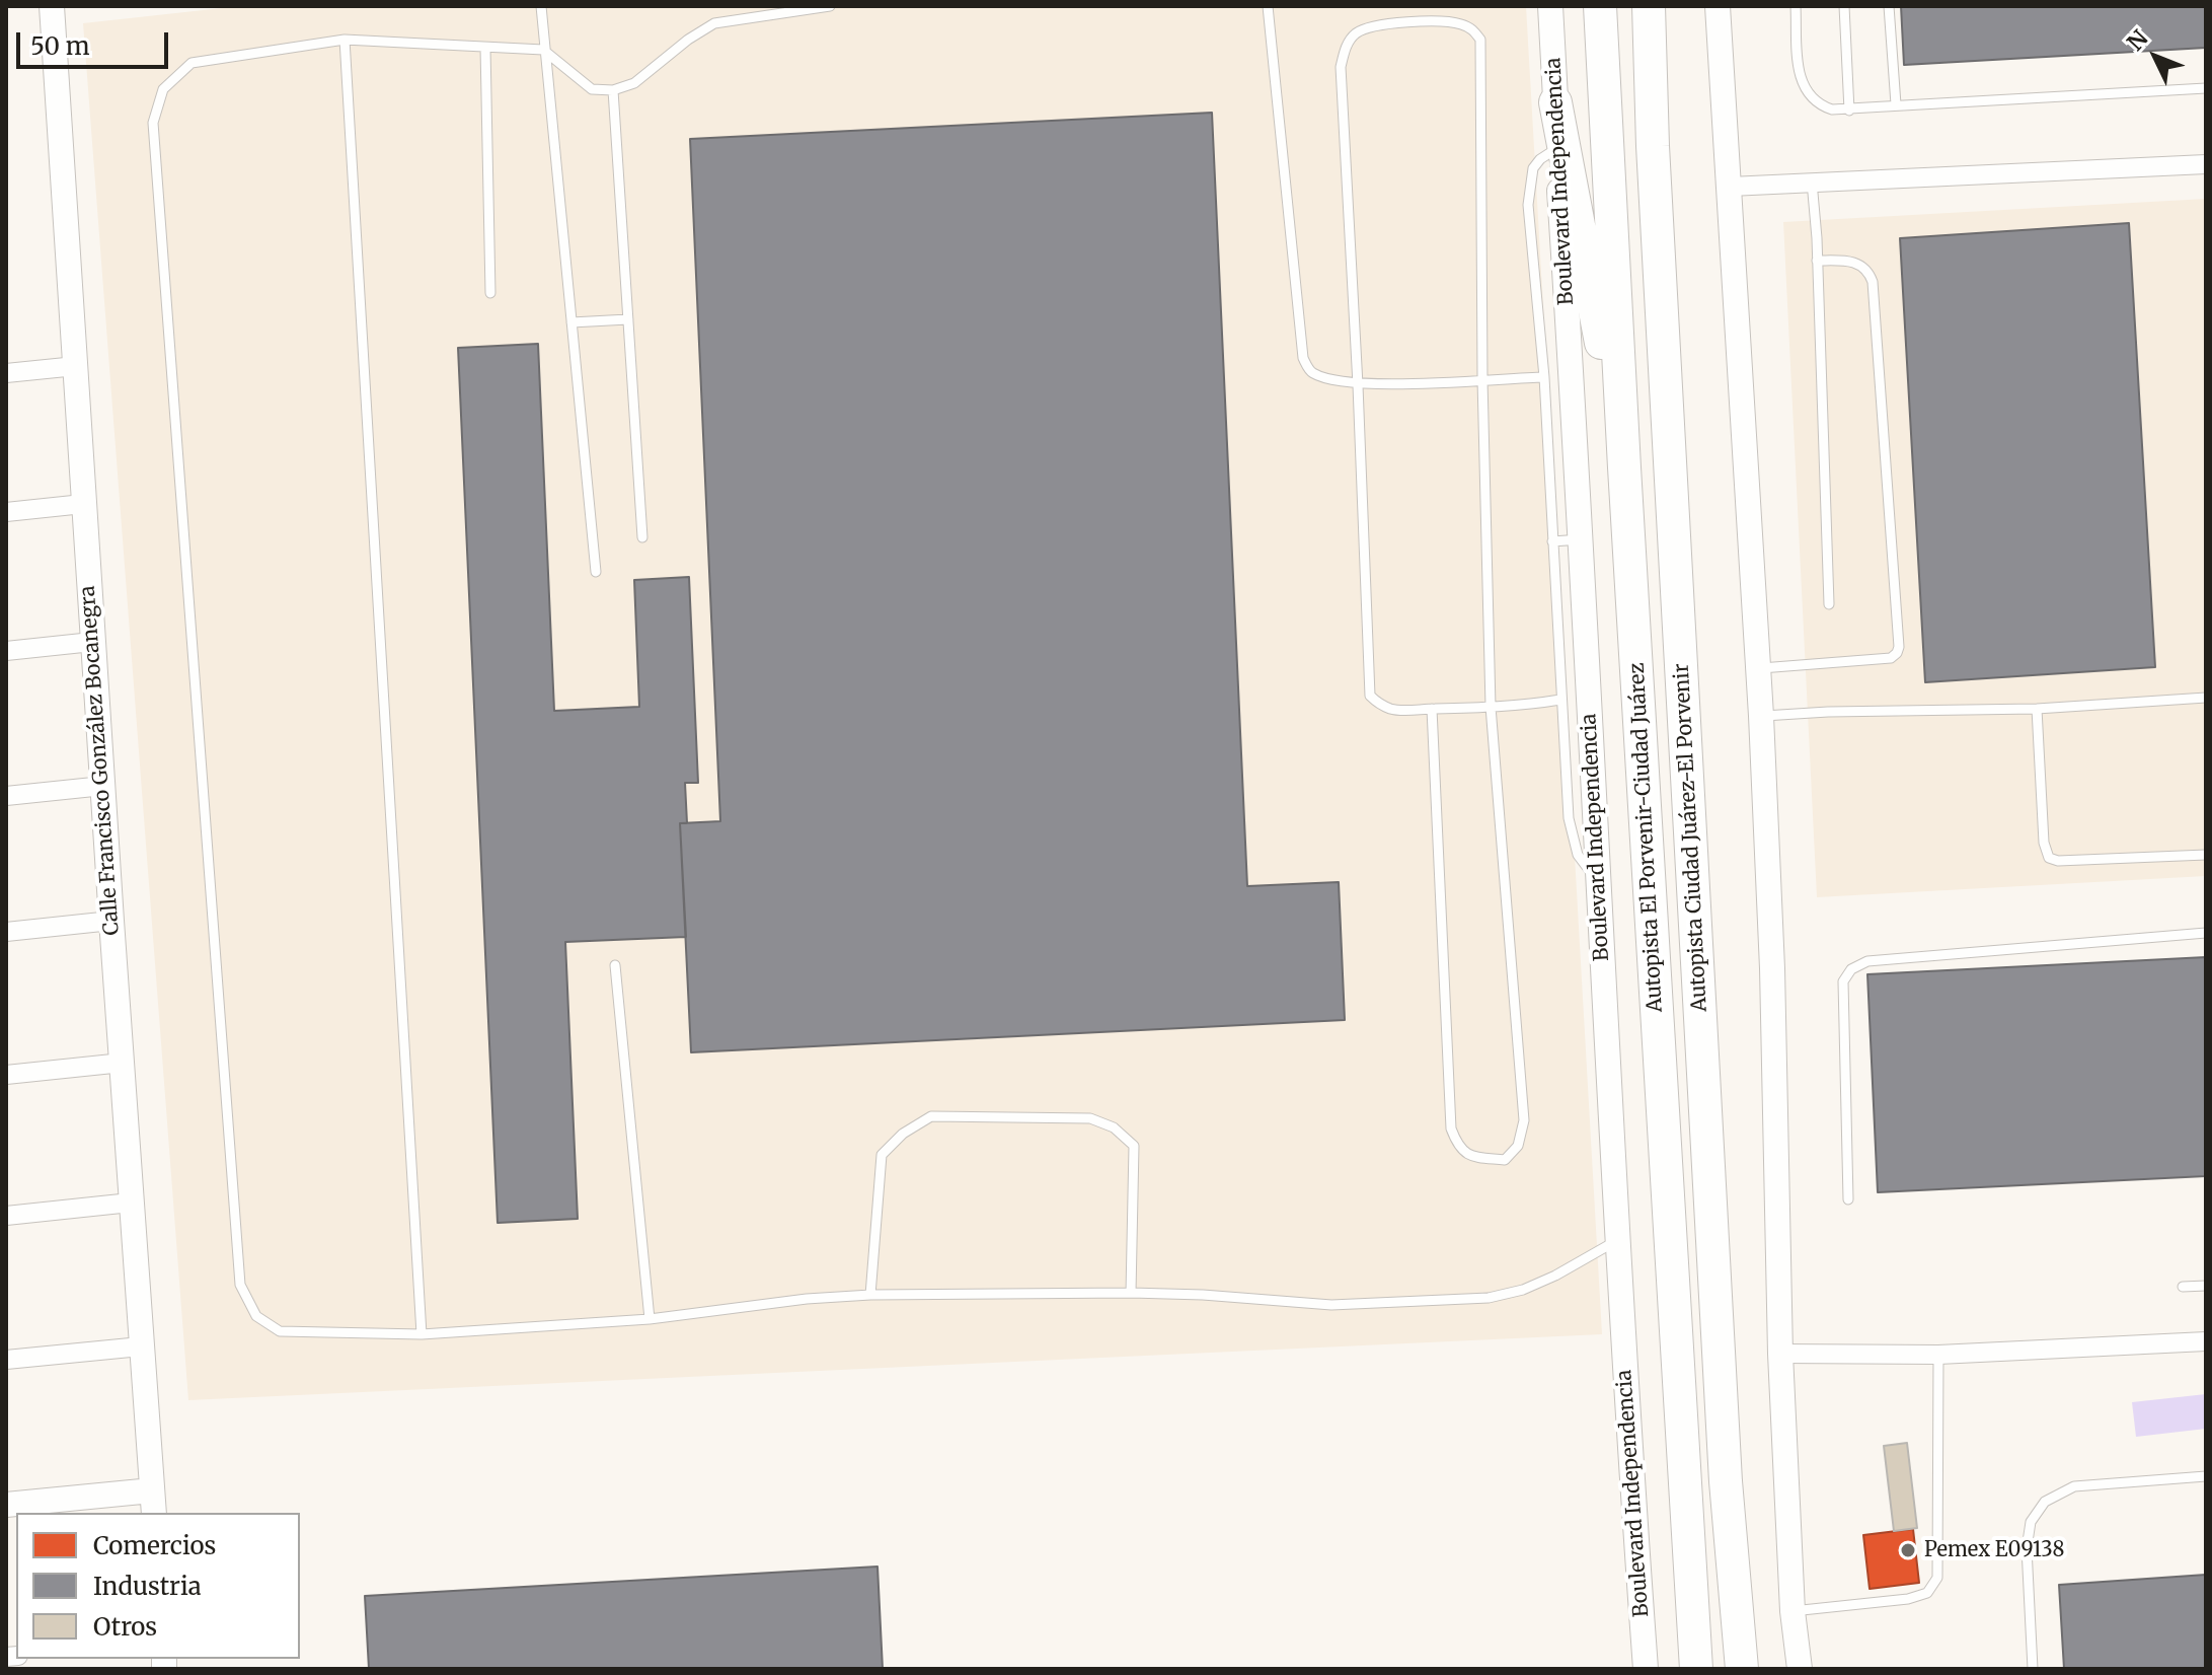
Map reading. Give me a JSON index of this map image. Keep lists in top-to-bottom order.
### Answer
{
  "streets": {
    "highway": ["Autopista El Porvenir-Ciudad Juárez", "Autopista Ciudad Juárez-El Porvenir"],
    "main road": ["Boulevard Independencia", "Calle Francisco González Bocanegra"]
  },
  "places": ["Pemex E09138"],
  "legend": ["Comercios", "Industria", "Otros"],
  "scale_bar": "50 m",
  "north": "top left"
}
